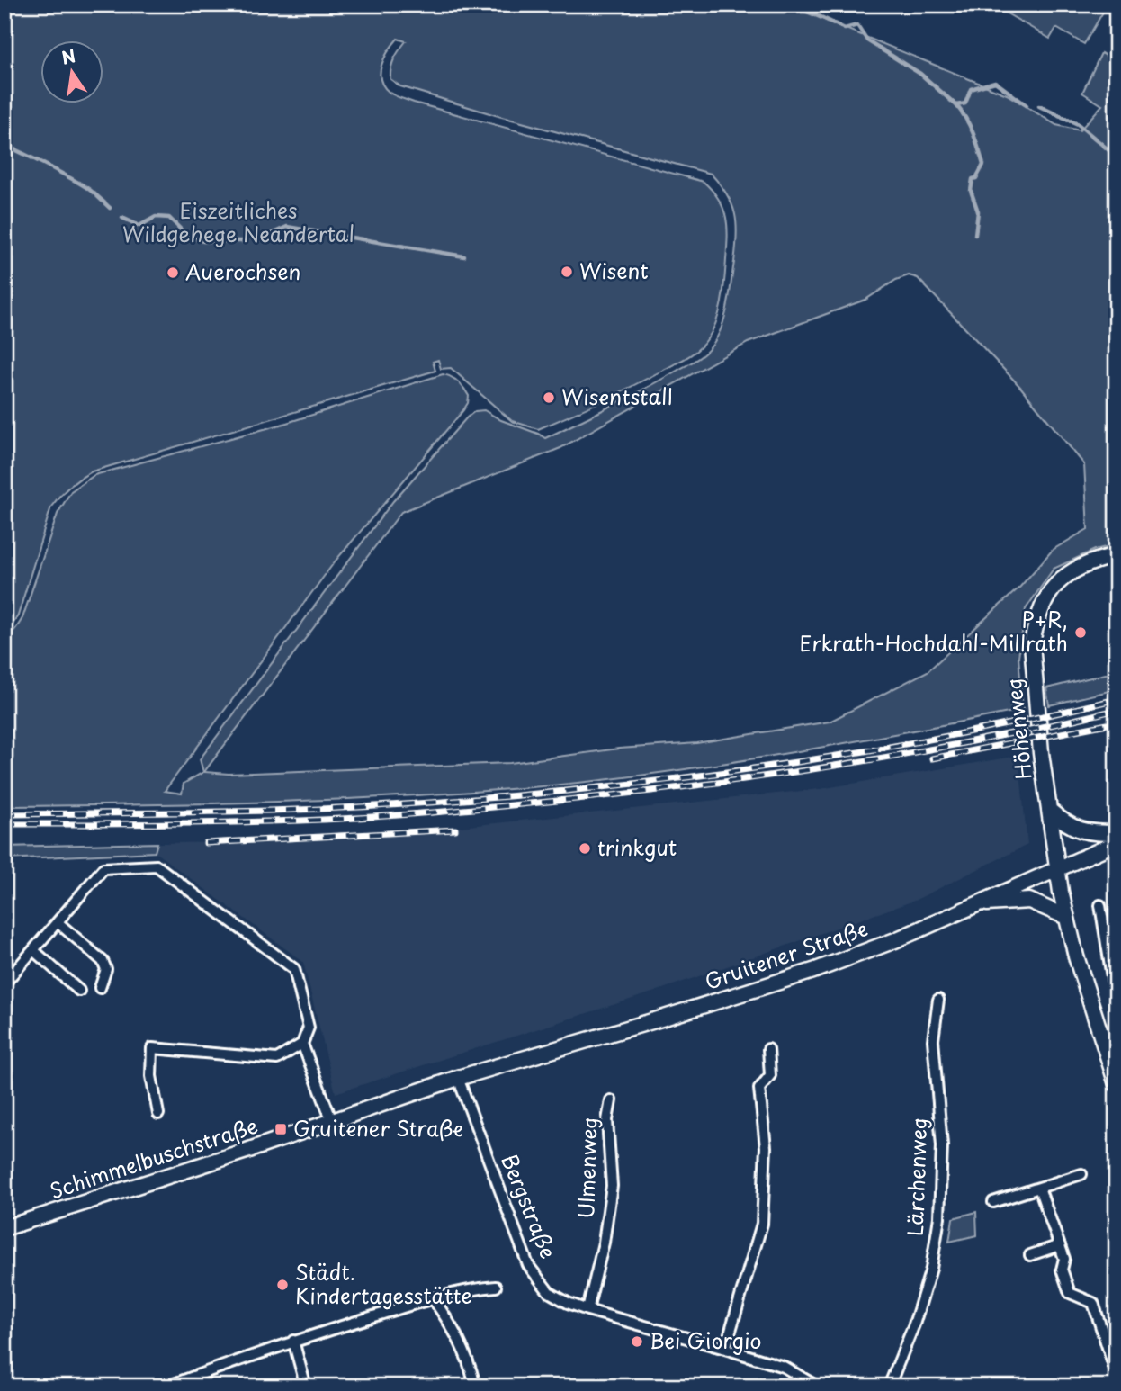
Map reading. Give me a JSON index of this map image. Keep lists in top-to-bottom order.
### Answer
{
  "streets": {
    "main road": ["Höhenweg", "Gruitener Straße", "Schimmelbuschstraße"],
    "street": ["Ulmenweg", "Lärchenweg", "Bergstraße"]
  },
  "crossings": [
    ["Höhenweg", "Gruitener Straße"],
    ["Gruitener Straße", "Schimmelbuschstraße"],
    ["Gruitener Straße", "Bergstraße"],
    ["Schimmelbuschstraße", "Bergstraße"],
    ["Ulmenweg", "Bergstraße"]
  ],
  "parks": ["Eiszeitliches Wildgehege Neandertal"],
  "places": {
    "other": [
      "Wisent",
      "Auerochsen",
      "Wisentstall",
      "P+R, Erkrath-Hochdahl-Millrath",
      "trinkgut",
      "Städt. Kindertagesstätte",
      "Bei Giorgio"
    ],
    "transit": ["Gruitener Straße"]
  },
  "north": "top"
}
